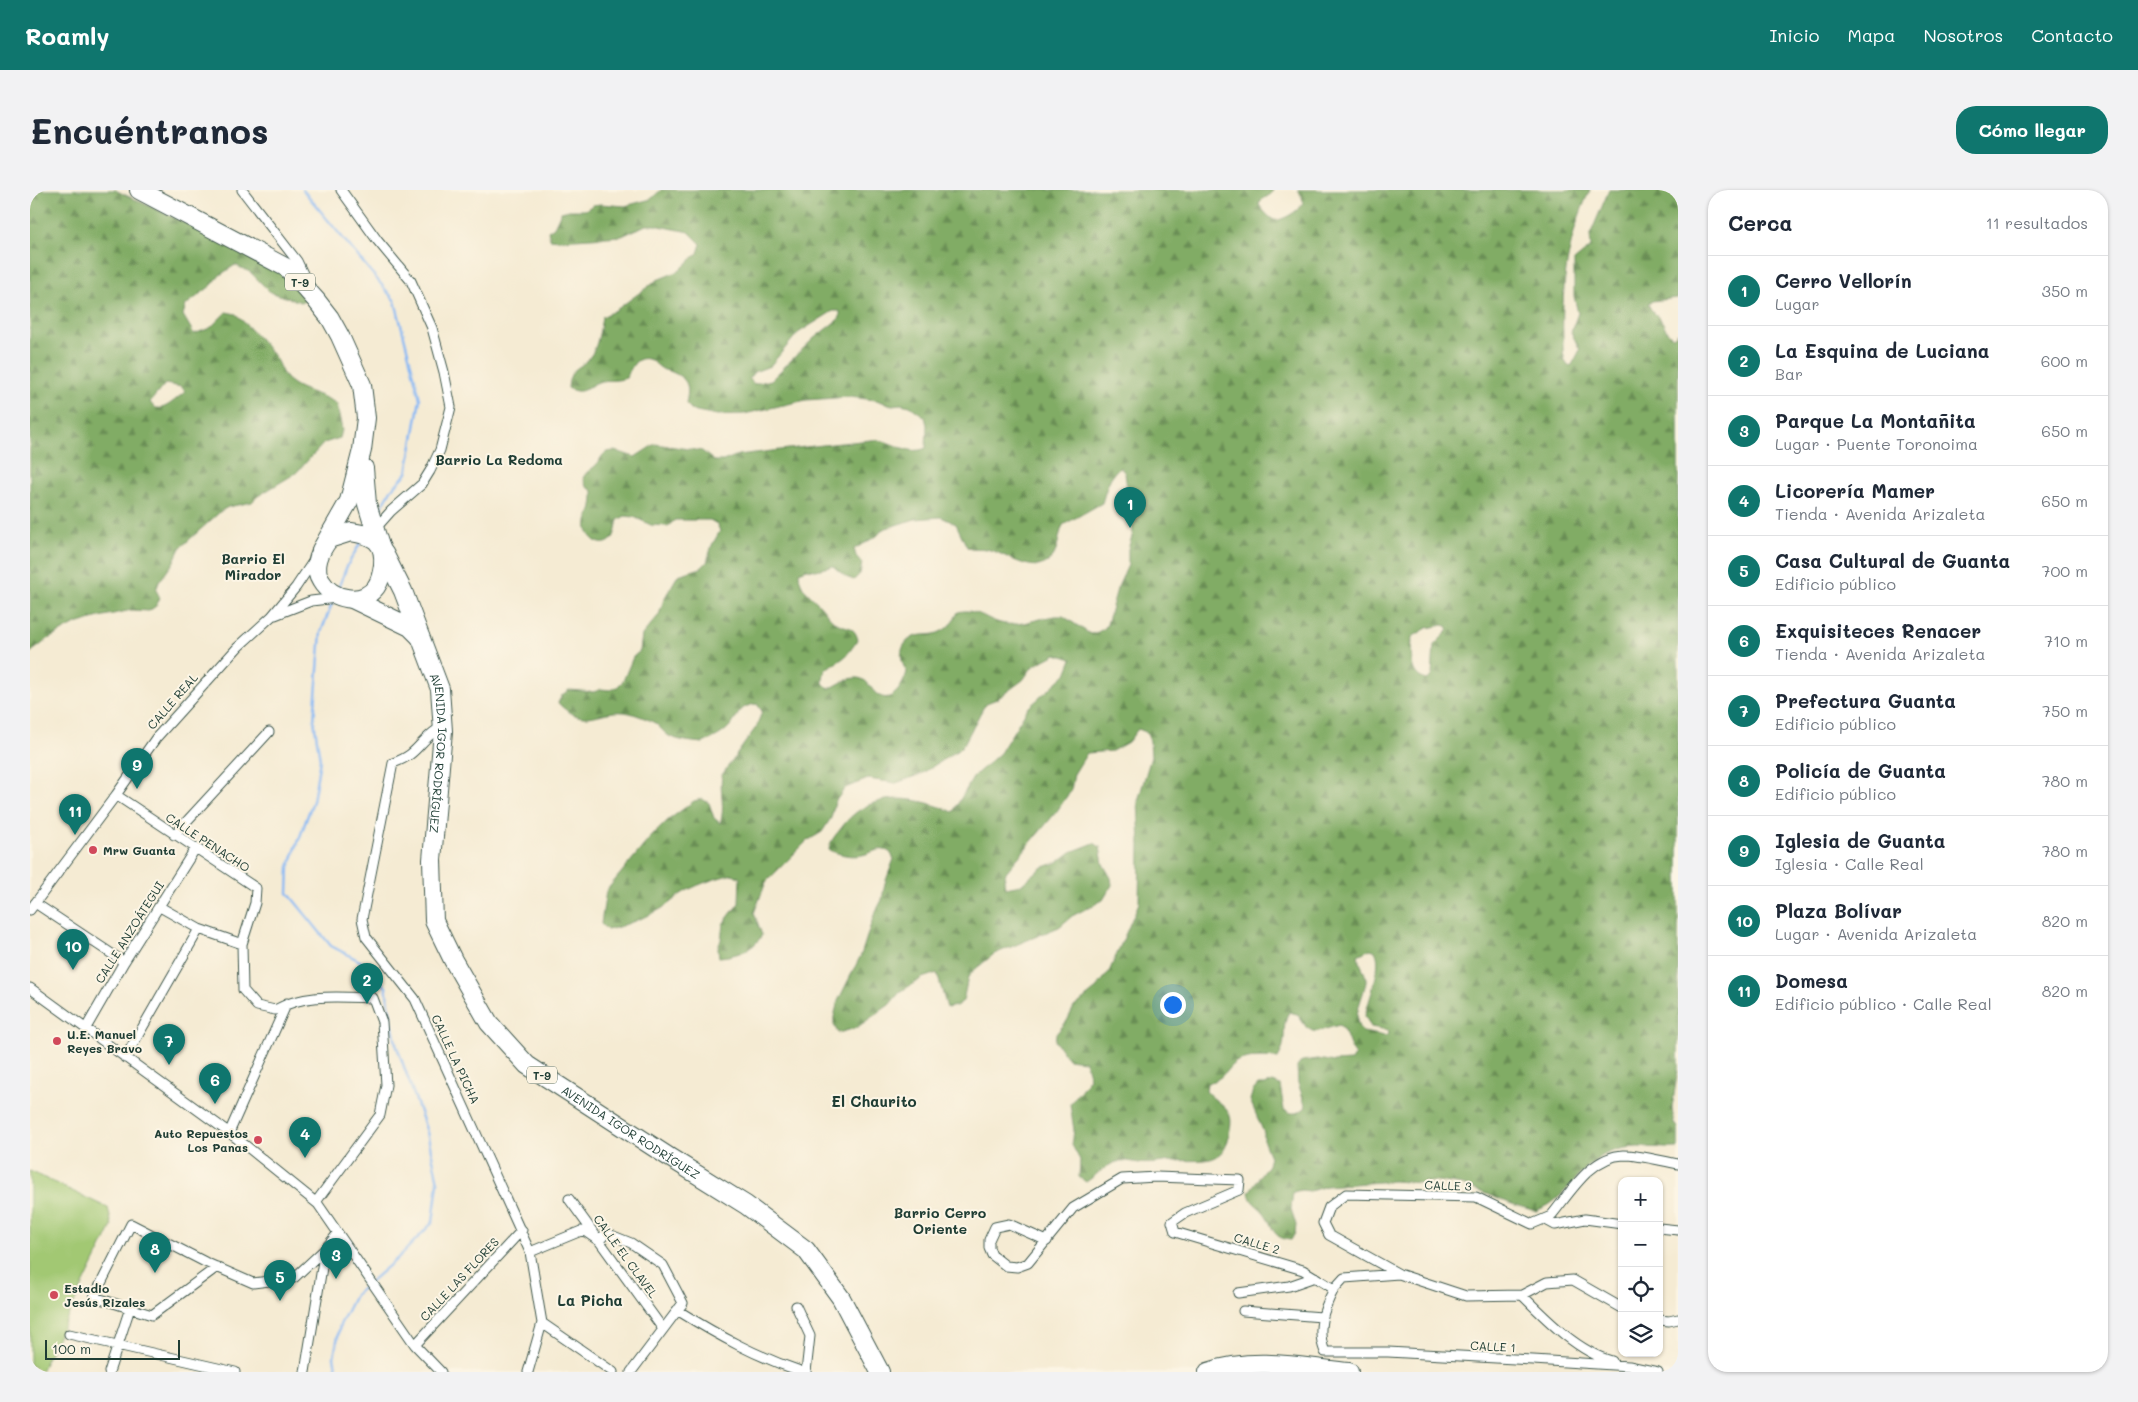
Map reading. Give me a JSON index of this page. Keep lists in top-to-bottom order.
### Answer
{
  "streets": {
    "highway": ["T-9", "AVENIDA IGOR RODRÍGUEZ"],
    "street": [
      "CALLE REAL",
      "CALLE PENACHO",
      "CALLE ANZOÁTEGUI",
      "CALLE LA PICHA",
      "CALLE 3",
      "CALLE 2",
      "CALLE EL CLAVEL",
      "CALLE LAS FLORES",
      "CALLE 1"
    ]
  },
  "crossings": [
    ["T-9", "AVENIDA IGOR RODRÍGUEZ"],
    ["CALLE REAL", "CALLE PENACHO"],
    ["AVENIDA IGOR RODRÍGUEZ", "CALLE LA PICHA"],
    ["CALLE PENACHO", "CALLE ANZOÁTEGUI"],
    ["CALLE LA PICHA", "CALLE LAS FLORES"]
  ],
  "districts": [
    "Barrio La Redoma",
    "Barrio El Mirador",
    "El Chaurito",
    "Barrio Cerro Oriente",
    "La Picha"
  ],
  "places": [
    "Mrw Guanta",
    "U.E. Manuel Reyes Bravo",
    "Auto Repuestos Los Panas",
    "Estadio Jesús Rizales"
  ],
  "scale_bar": "100 m",
  "page": {
    "header": "Roamly",
    "nav": [
      "Inicio",
      "Mapa",
      "Nosotros",
      "Contacto"
    ],
    "buttons": "Cómo llegar",
    "title": "Encuéntranos",
    "heading": ["Cerca", "11 resultados"],
    "list": [
      {
        "mark": "1",
        "name": "Cerro Vellorín",
        "note": "Lugar",
        "value": "350 m"
      },
      {
        "mark": "2",
        "name": "La Esquina de Luciana",
        "note": "Bar",
        "value": "600 m"
      },
      {
        "mark": "3",
        "name": "Parque La Montañita",
        "note": "Lugar · Puente Toronoima",
        "value": "650 m"
      },
      {
        "mark": "4",
        "name": "Licorería Mamer",
        "note": "Tienda · Avenida Arizaleta",
        "value": "650 m"
      },
      {
        "mark": "5",
        "name": "Casa Cultural de Guanta",
        "note": "Edificio público",
        "value": "700 m"
      },
      {
        "mark": "6",
        "name": "Exquisiteces Renacer",
        "note": "Tienda · Avenida Arizaleta",
        "value": "710 m"
      },
      {
        "mark": "7",
        "name": "Prefectura Guanta",
        "note": "Edificio público",
        "value": "750 m"
      },
      {
        "mark": "8",
        "name": "Policía de Guanta",
        "note": "Edificio público",
        "value": "780 m"
      },
      {
        "mark": "9",
        "name": "Iglesia de Guanta",
        "note": "Iglesia · Calle Real",
        "value": "780 m"
      },
      {
        "mark": "10",
        "name": "Plaza Bolívar",
        "note": "Lugar · Avenida Arizaleta",
        "value": "820 m"
      },
      {
        "mark": "11",
        "name": "Domesa",
        "note": "Edificio público · Calle Real",
        "value": "820 m"
      }
    ],
    "pins": [
      "1",
      "9",
      "11",
      "10",
      "2",
      "7",
      "6",
      "4",
      "8",
      "3",
      "5"
    ],
    "map_buttons": ["+", "−"],
    "scale": "100 m"
  }
}
